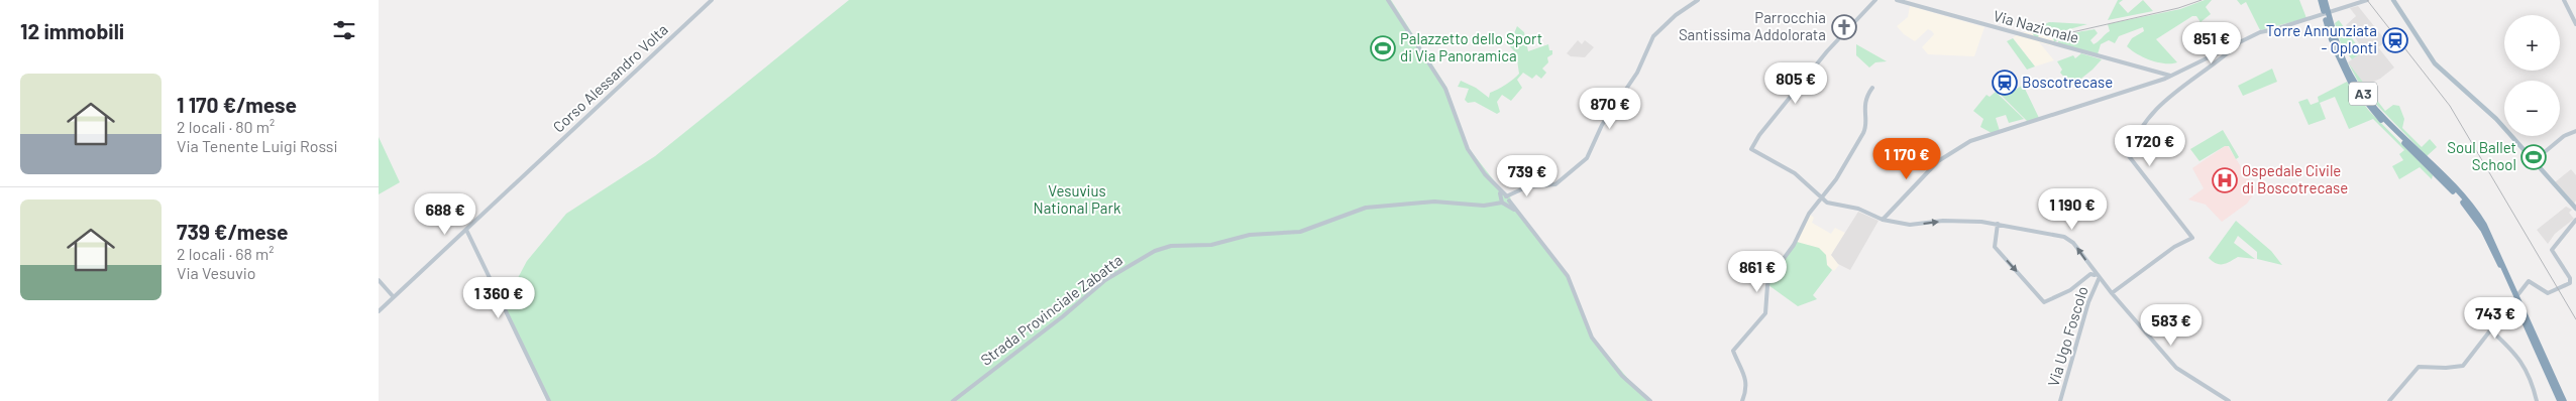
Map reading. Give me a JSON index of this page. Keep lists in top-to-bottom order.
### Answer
{
  "streets": {
    "highway": ["A3"],
    "street": [
      "Via Nazionale",
      "Corso Alessandro Volta",
      "Strada Provinciale Zabatta",
      "Via Ugo Foscolo"
    ]
  },
  "parks": ["Vesuvius National Park"],
  "places": {
    "church": ["Parrocchia Santissima Addolorata"],
    "station": ["Torre Annunziata - Oplonti", "Boscotrecase"],
    "sports": ["Palazzetto dello Sport di Via Panoramica", "Soul Ballet School"],
    "hospital": ["Ospedale Civile di Boscotrecase"]
  },
  "page": {
    "heading": "12 immobili",
    "map_buttons": ["+", "−"],
    "price": [
      "851 €",
      "805 €",
      "870 €",
      "1 720 €",
      "1 170 €",
      "739 €",
      "1 190 €",
      "688 €",
      "861 €",
      "1 360 €",
      "743 €",
      "583 €"
    ],
    "list": [
      {
        "name": "1 170 €/mese",
        "note": "2 locali · 80 m² · Via Tenente Luigi Rossi"
      },
      {
        "name": "739 €/mese",
        "note": "2 locali · 68 m² · Via Vesuvio"
      }
    ]
  }
}
